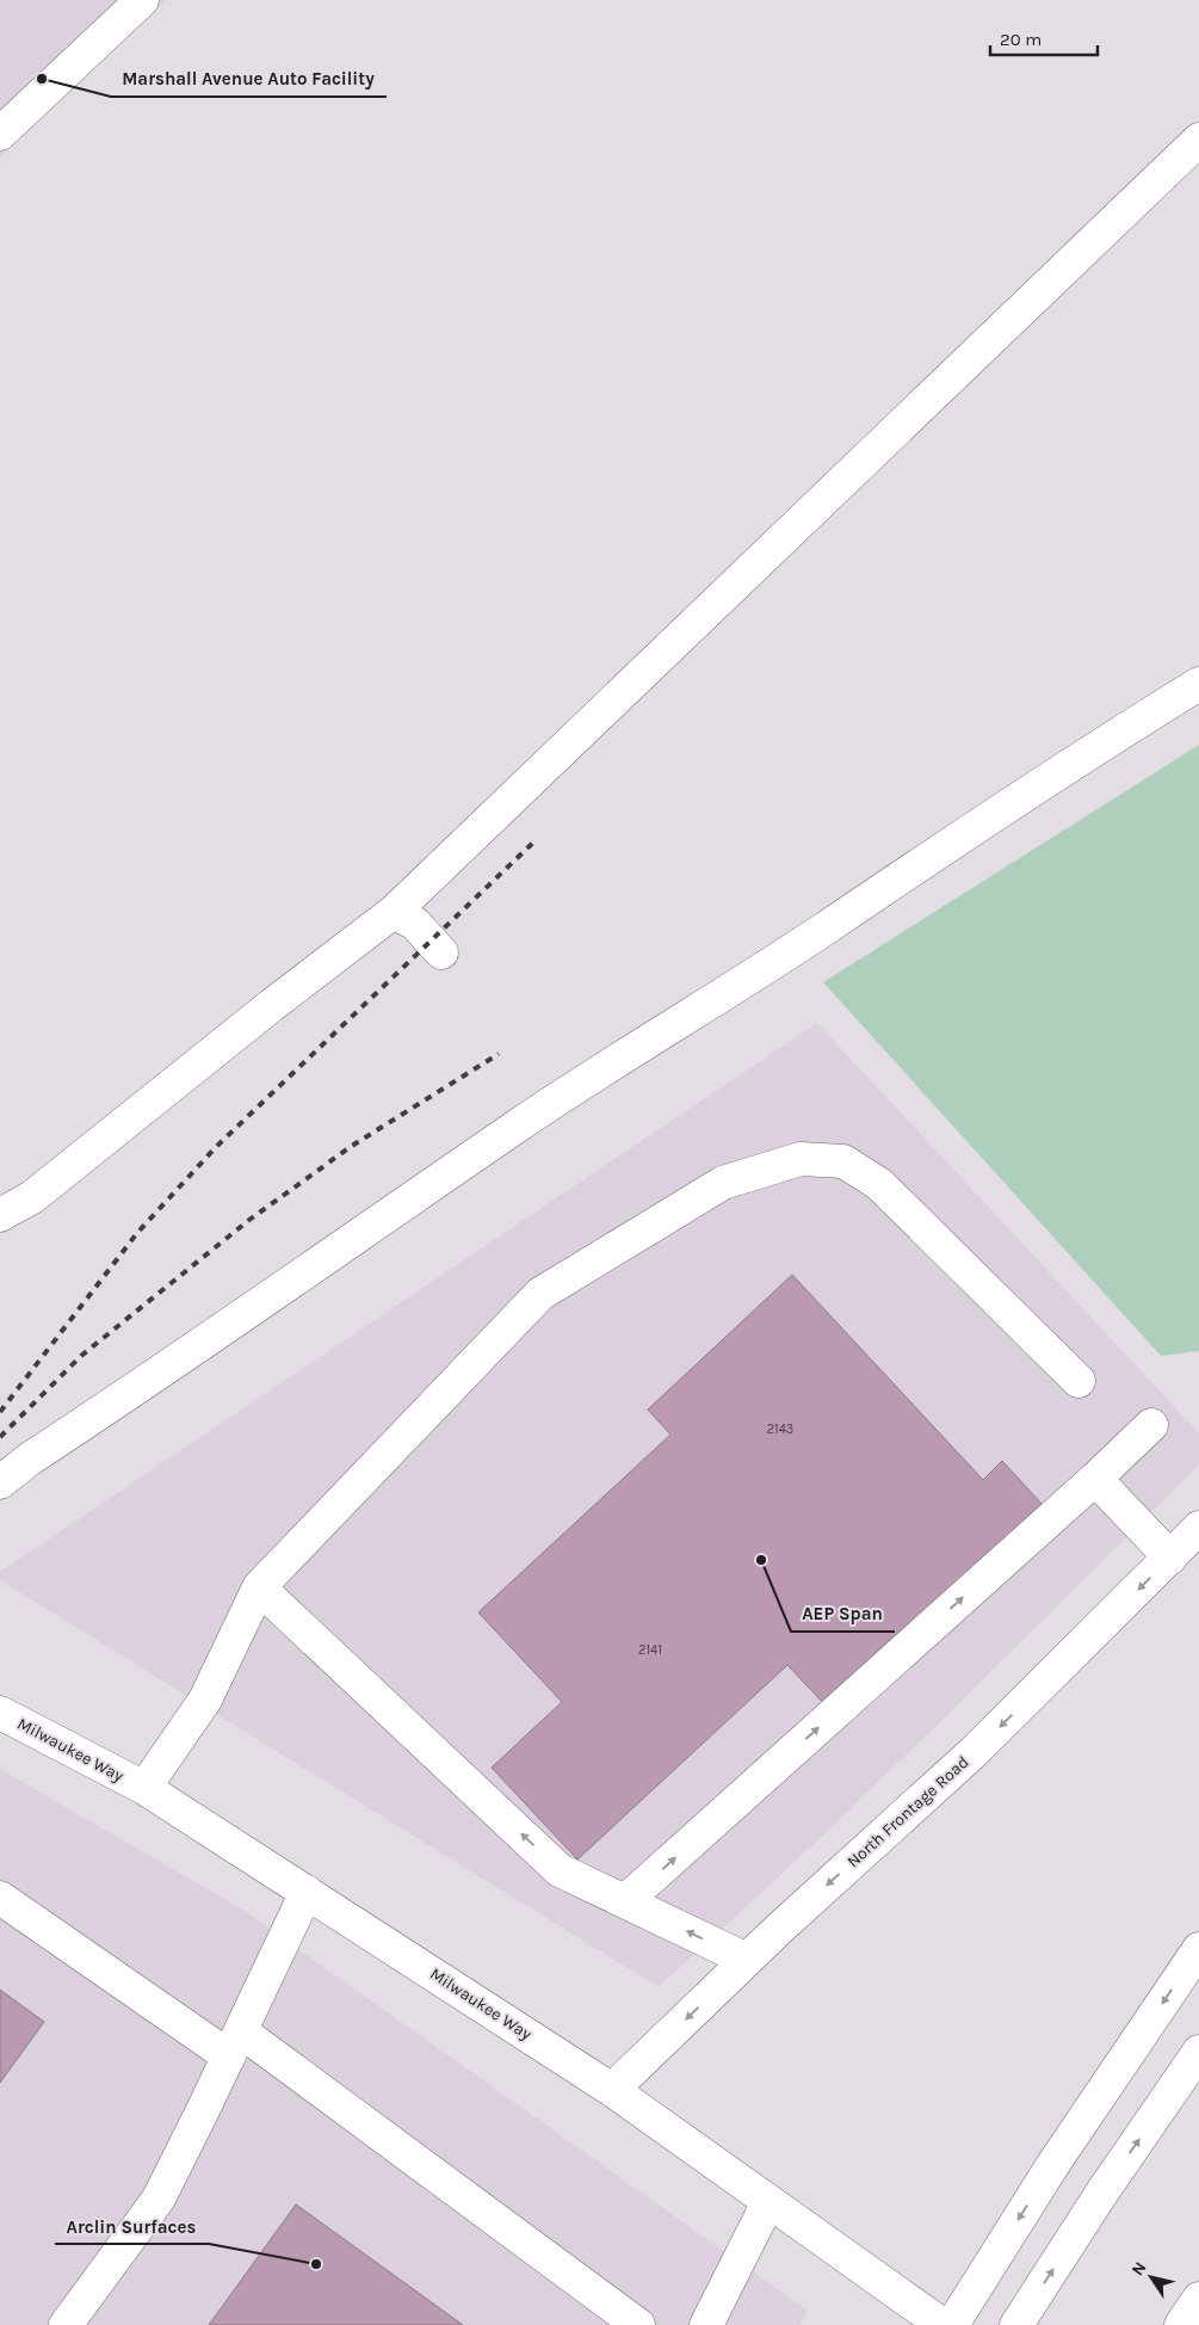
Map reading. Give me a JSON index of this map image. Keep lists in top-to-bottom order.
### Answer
{
  "streets": {
    "main road": ["Milwaukee Way", "North Frontage Road"]
  },
  "crossings": [
    ["Milwaukee Way", "North Frontage Road"]
  ],
  "places": ["Marshall Avenue Auto Facility", "AEP Span", "Arclin Surfaces"],
  "house_numbers": ["2143", "2141"],
  "scale_bar": "20 m",
  "north": "top left"
}
